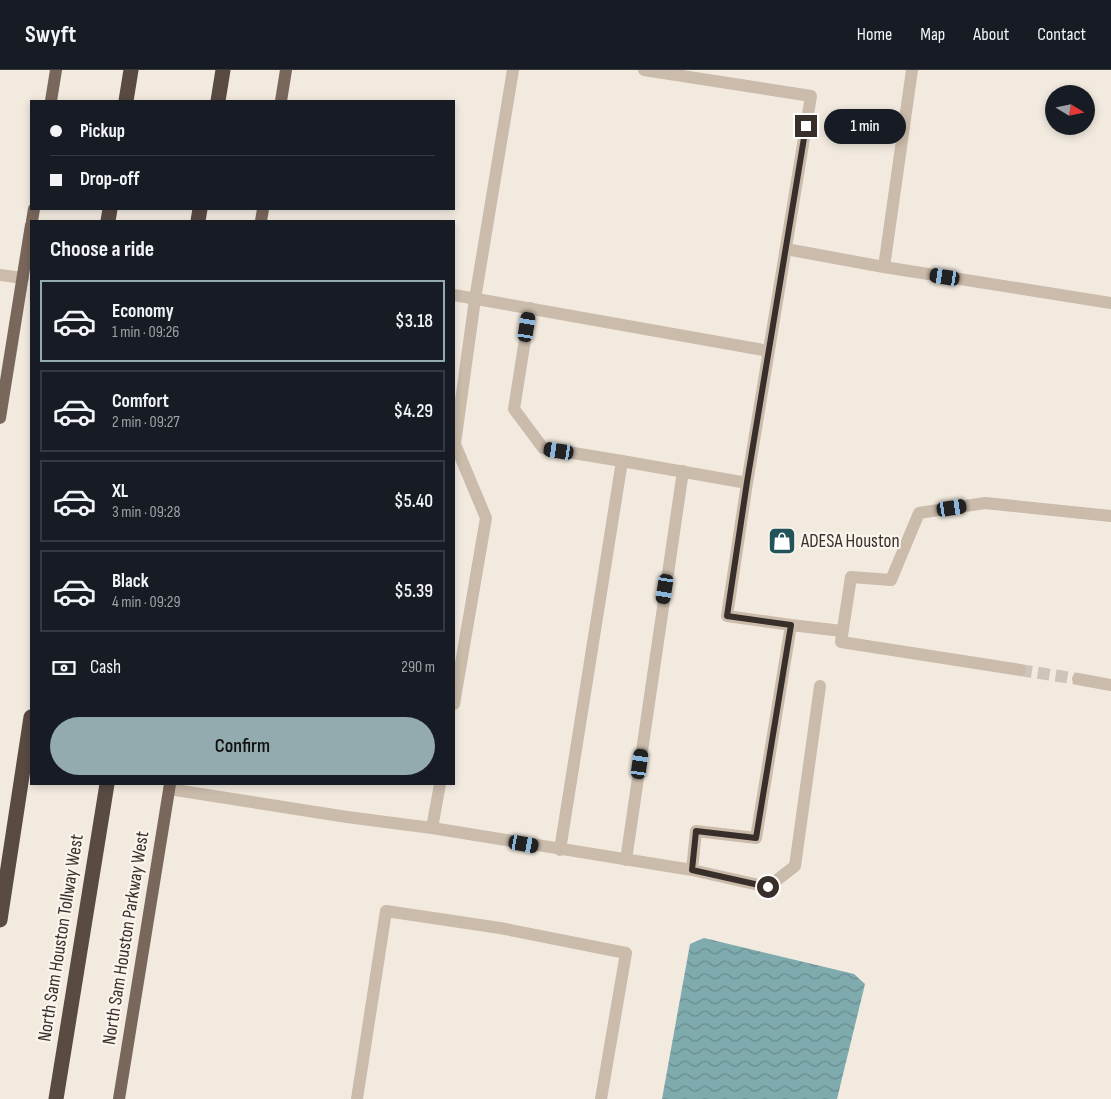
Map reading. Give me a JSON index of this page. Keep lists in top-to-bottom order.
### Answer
{
  "streets": {
    "highway": ["North Sam Houston Tollway West"],
    "main road": ["North Sam Houston Parkway West"]
  },
  "places": {
    "shop": ["ADESA Houston"]
  },
  "north": "right",
  "page": {
    "header": "Swyft",
    "nav": [
      "Home",
      "Map",
      "About",
      "Contact"
    ],
    "banner": ["Pickup", "Drop-off"],
    "bubble": "1 min",
    "heading": "Choose a ride",
    "list": [
      {
        "name": "Economy",
        "note": "1 min · 09:26",
        "value": "$3.18"
      },
      {
        "name": "Comfort",
        "note": "2 min · 09:27",
        "value": "$4.29"
      },
      {
        "name": "XL",
        "note": "3 min · 09:28",
        "value": "$5.40"
      },
      {
        "name": "Black",
        "note": "4 min · 09:29",
        "value": "$5.39"
      }
    ],
    "pay": ["Cash", "290 m"],
    "buttons": "Confirm"
  }
}
